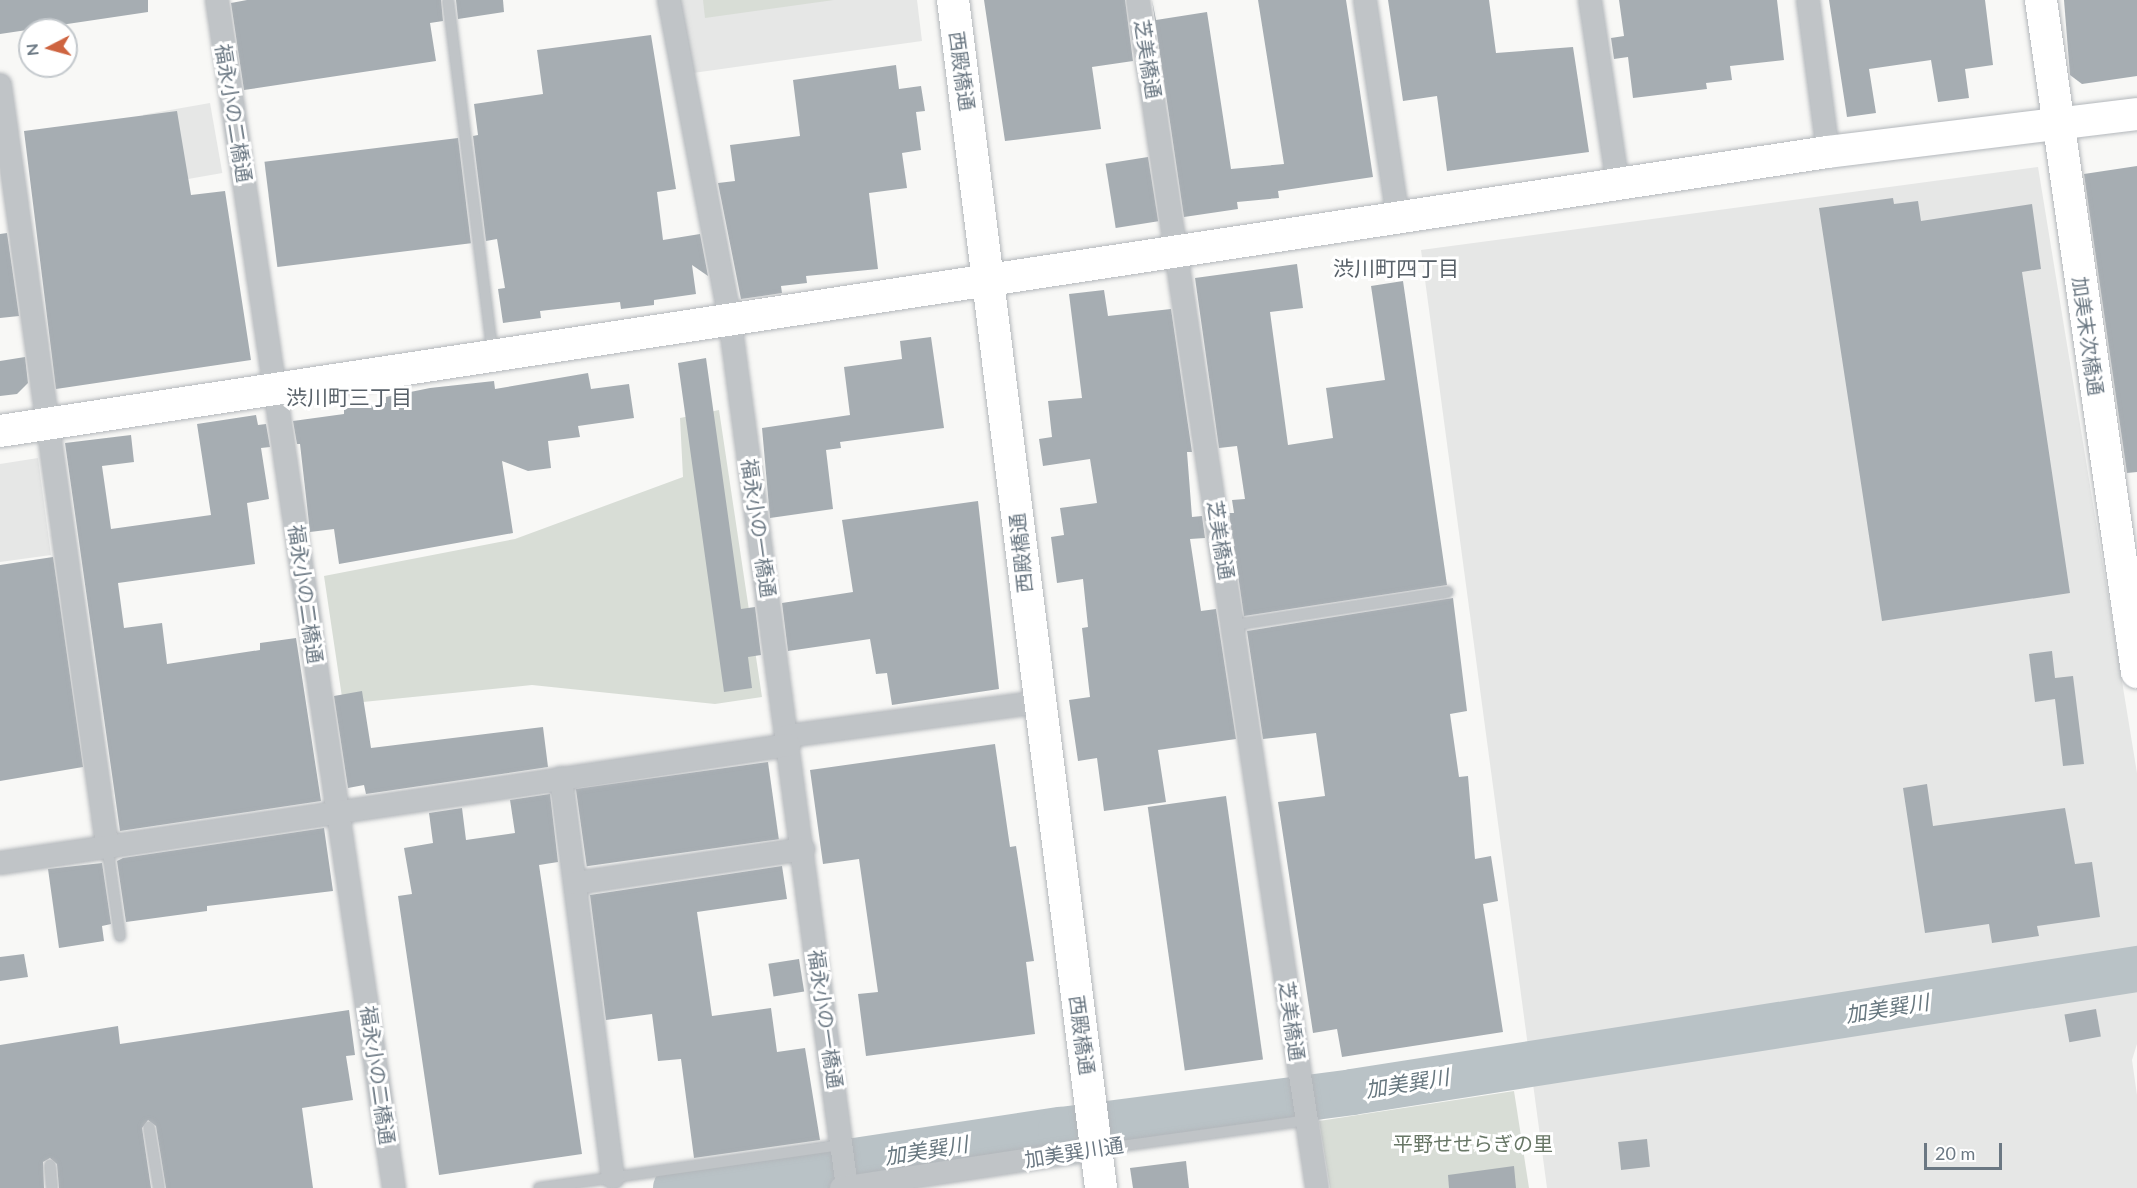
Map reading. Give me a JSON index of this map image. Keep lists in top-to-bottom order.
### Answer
{
  "streets": {
    "street": [
      "芝美橋通",
      "西殿橋通",
      "福永小の二橋通",
      "加美末次橋通",
      "福永小の一橋通",
      "加美巽川通"
    ]
  },
  "crossings": [
    ["芝美橋通", "加美巽川通"],
    ["西殿橋通", "加美巽川通"],
    ["福永小の一橋通", "加美巽川通"]
  ],
  "districts": ["渋川町四丁目", "渋川町三丁目"],
  "water": ["加美巽川"],
  "parks": ["平野せせらぎの里"],
  "scale_bar": "20 m",
  "north": "left"
}
